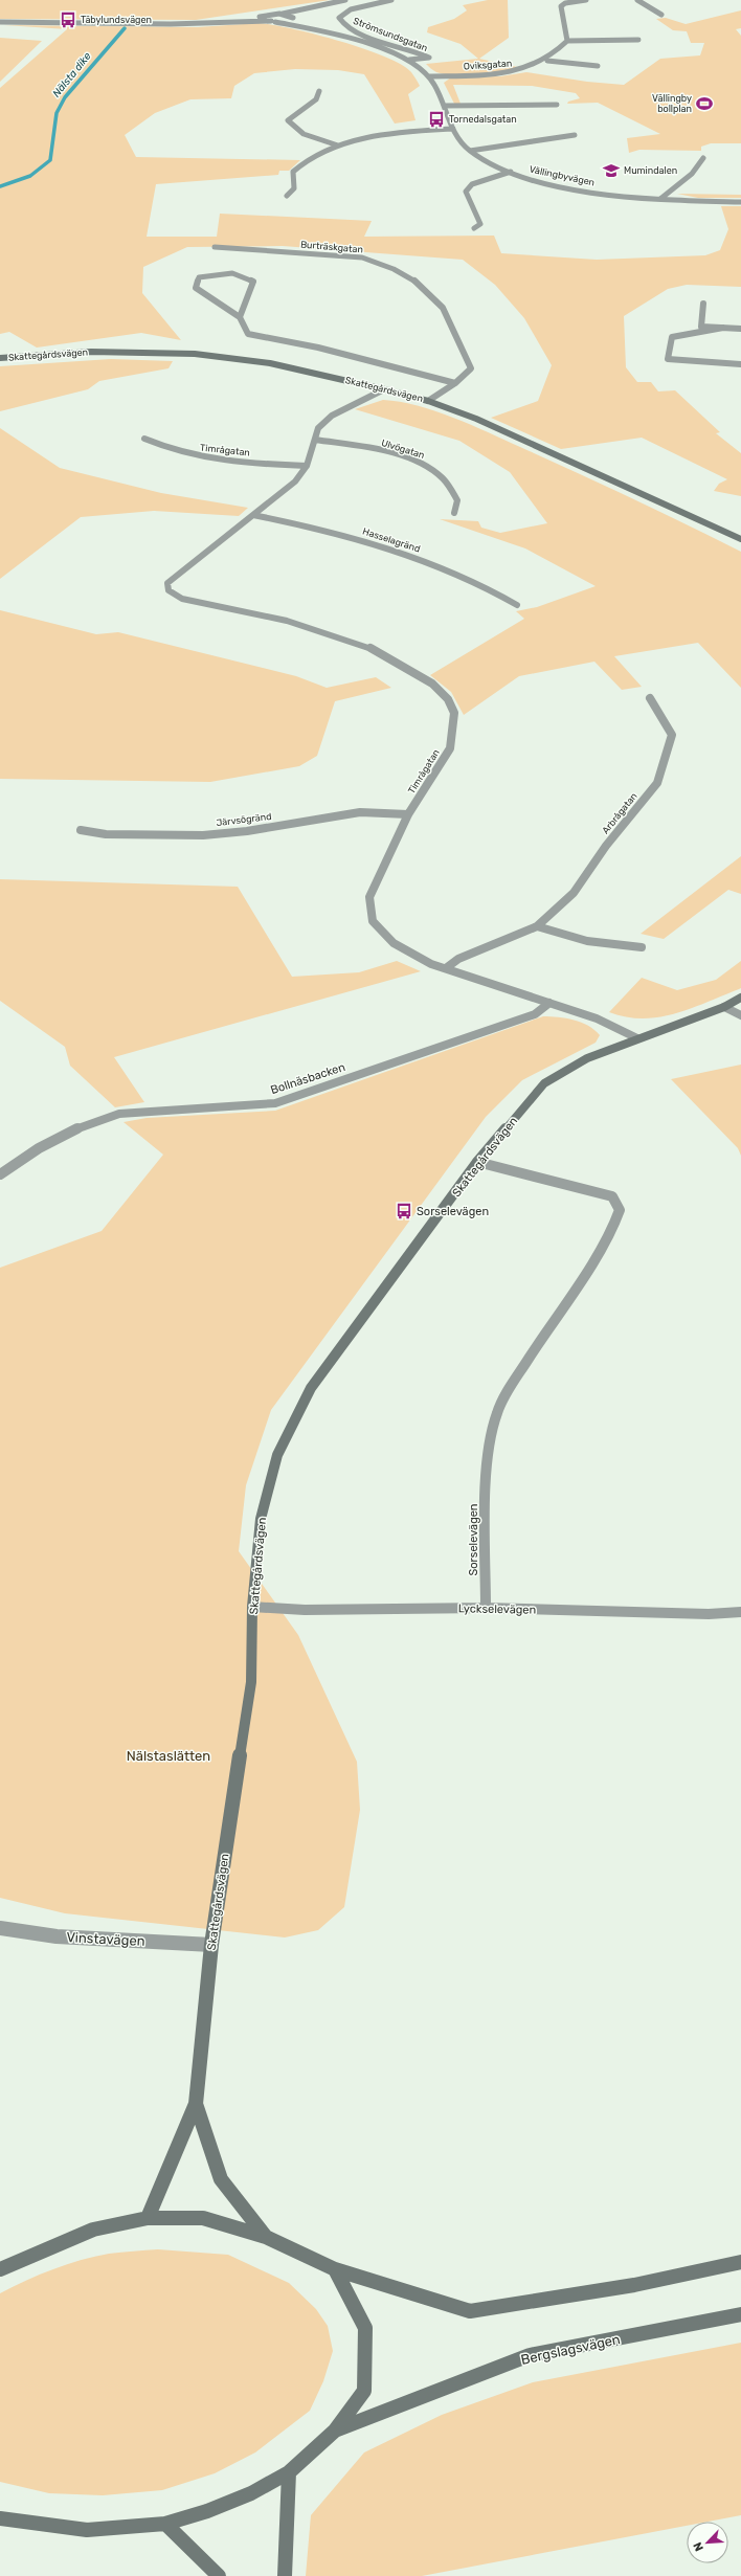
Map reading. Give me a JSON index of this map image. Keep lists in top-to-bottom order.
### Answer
{
  "streets": {
    "street": [
      "Strömsundsgatan",
      "Oviksgatan",
      "Vällingbyvägen",
      "Burträskgatan",
      "Skattegårdsvägen",
      "Ulvögatan",
      "Timrågatan",
      "Hasselagränd",
      "Arbrågatan",
      "Järvsögränd",
      "Bollnäsbacken",
      "Sorselevägen",
      "Lyckselevägen",
      "Vinstavägen",
      "Bergslagsvägen"
    ]
  },
  "crossings": [
    ["Strömsundsgatan", "Vällingbyvägen"],
    ["Oviksgatan", "Vällingbyvägen"],
    ["Burträskgatan", "Skattegårdsvägen"],
    ["Skattegårdsvägen", "Timrågatan"],
    ["Skattegårdsvägen", "Sorselevägen"],
    ["Skattegårdsvägen", "Lyckselevägen"],
    ["Skattegårdsvägen", "Vinstavägen"],
    ["Ulvögatan", "Timrågatan"],
    ["Timrågatan", "Hasselagränd"],
    ["Timrågatan", "Arbrågatan"],
    ["Timrågatan", "Järvsögränd"],
    ["Timrågatan", "Bollnäsbacken"],
    ["Sorselevägen", "Lyckselevägen"]
  ],
  "water": ["Nälsta dike"],
  "parks": ["Nälstaslätten"],
  "places": {
    "bus stop": ["Täbylundsvägen", "Tornedalsgatan", "Sorselevägen"],
    "sports": ["Vällingby bollplan"],
    "school or university": ["Mumindalen"]
  },
  "north": "bottom left"
}
